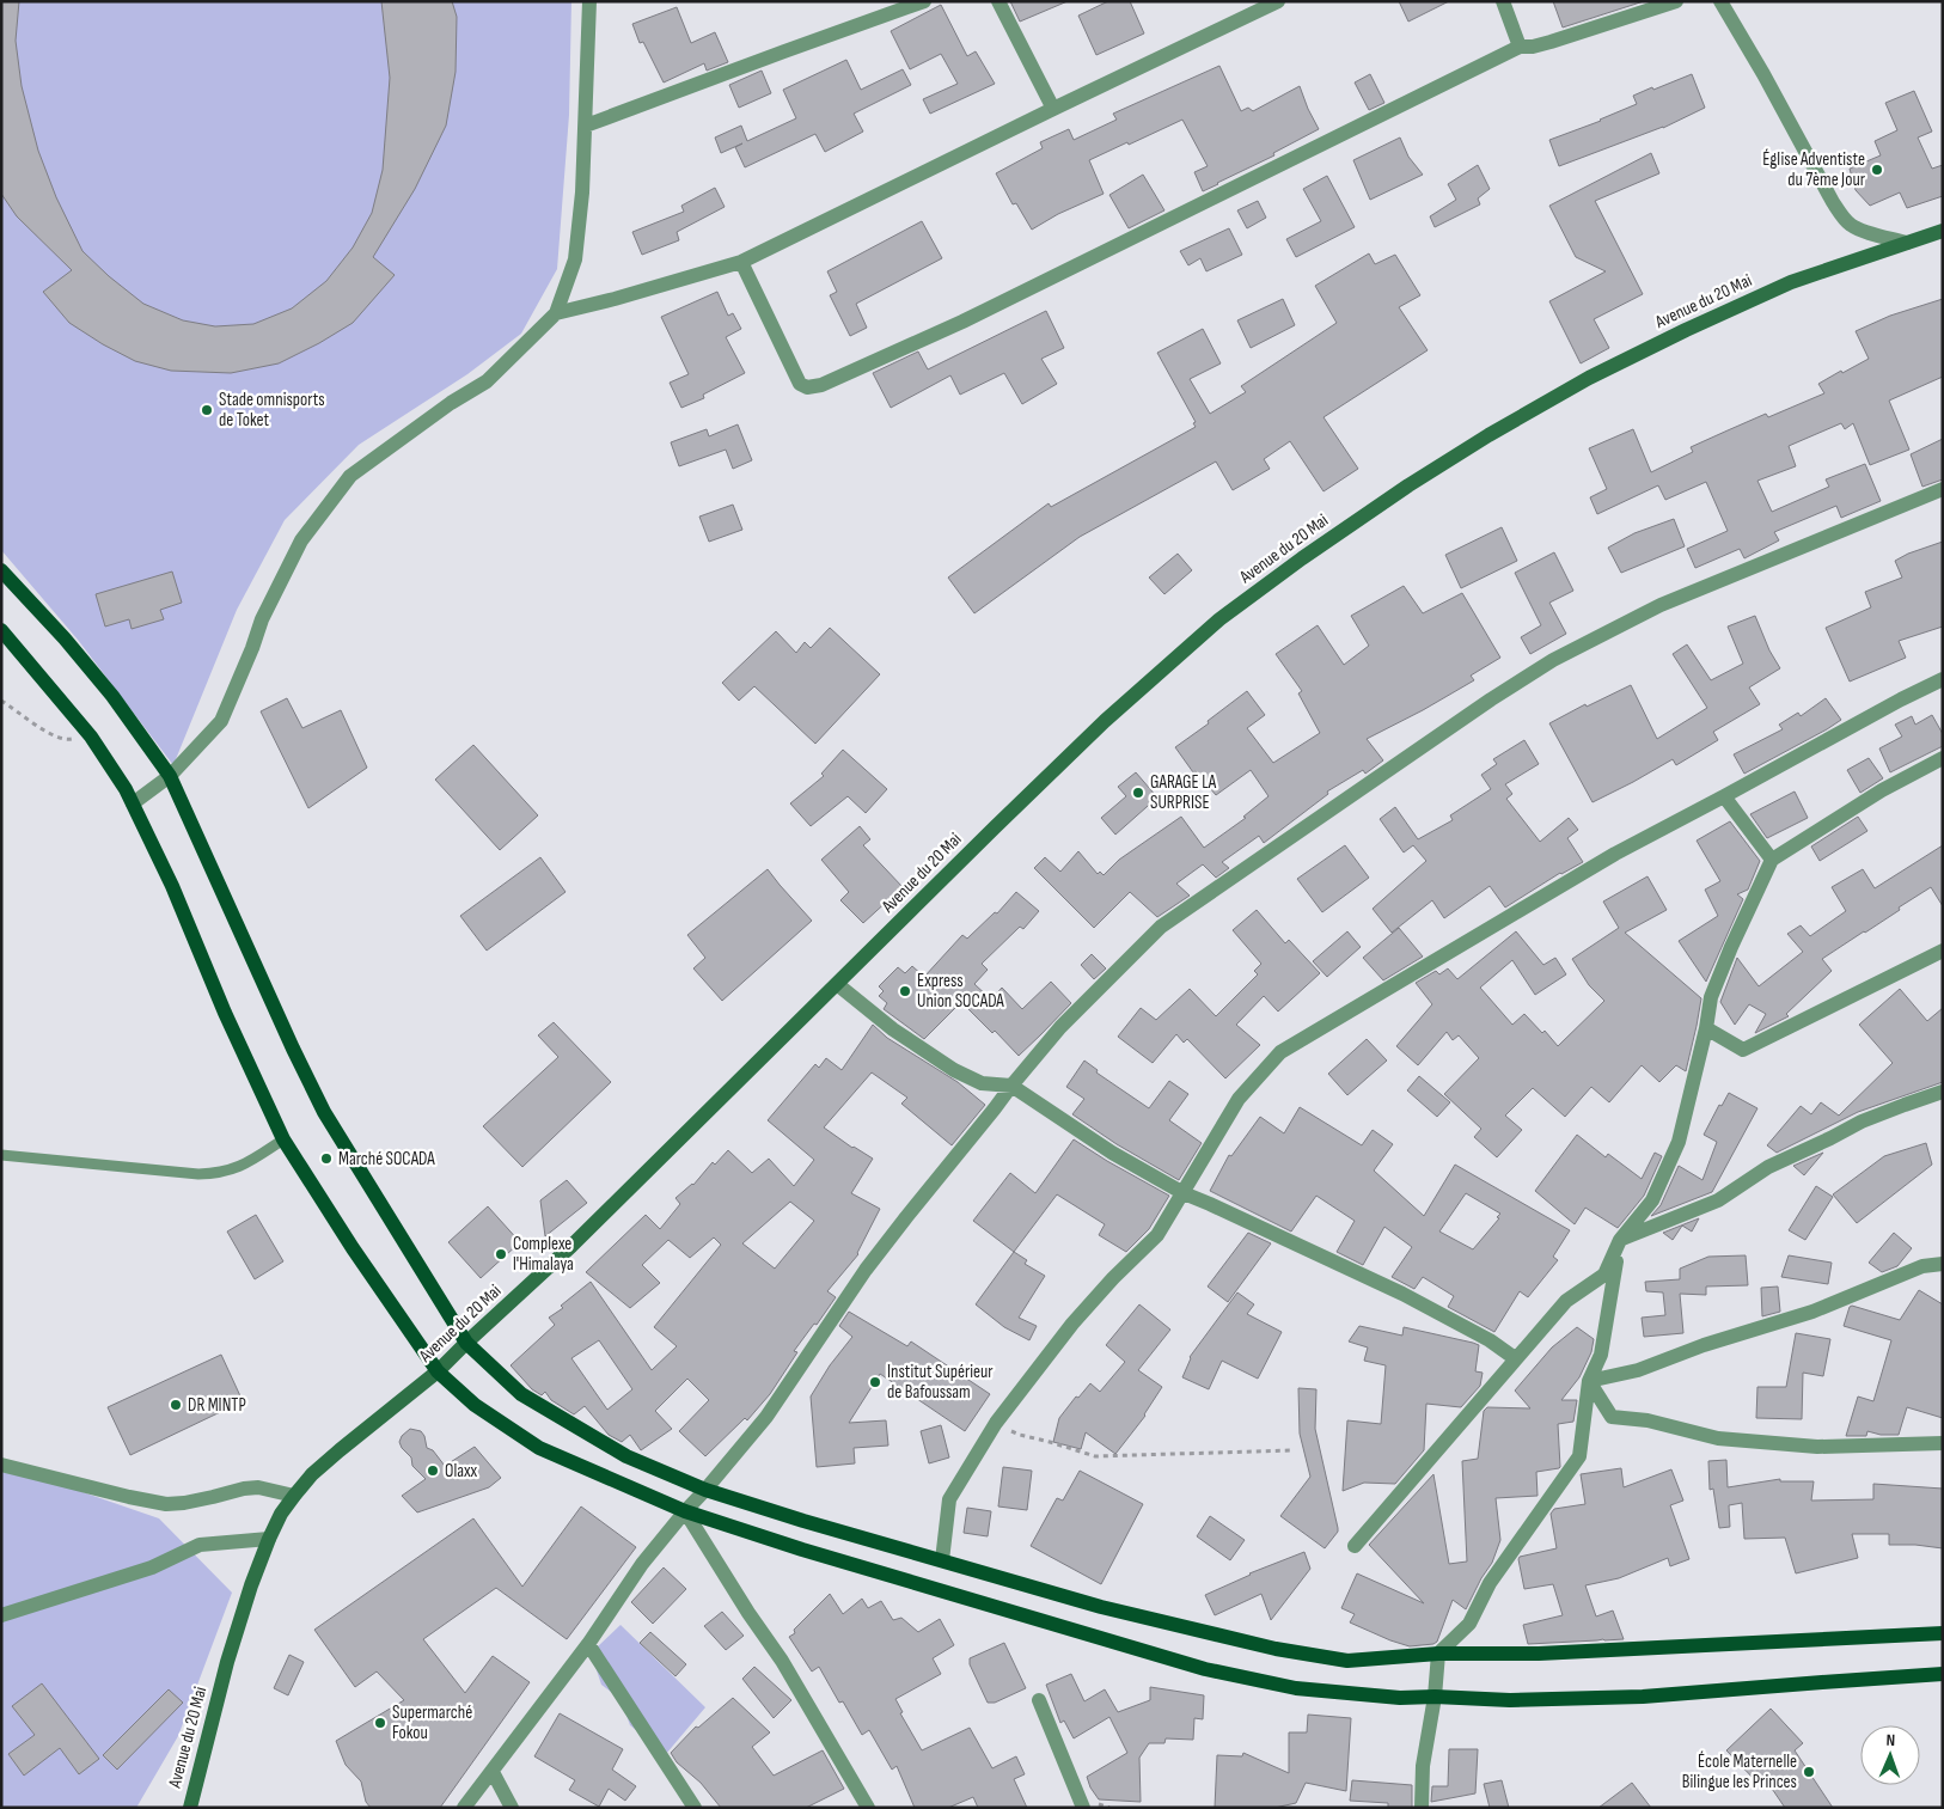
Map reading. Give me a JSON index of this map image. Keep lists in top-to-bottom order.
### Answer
{
  "streets": {
    "main road": ["Avenue du 20 Mai"]
  },
  "places": [
    "Église Adventiste du 7ème Jour",
    "Stade omnisports de Toket",
    "GARAGE LA SURPRISE",
    "Express Union SOCADA",
    "Marché SOCADA",
    "Complexe l'Himalaya",
    "Institut Supérieur de Bafoussam",
    "DR MINTP",
    "Olaxx",
    "Supermarché Fokou",
    "École Maternelle Bilingue les Princes"
  ],
  "north": "top"
}
